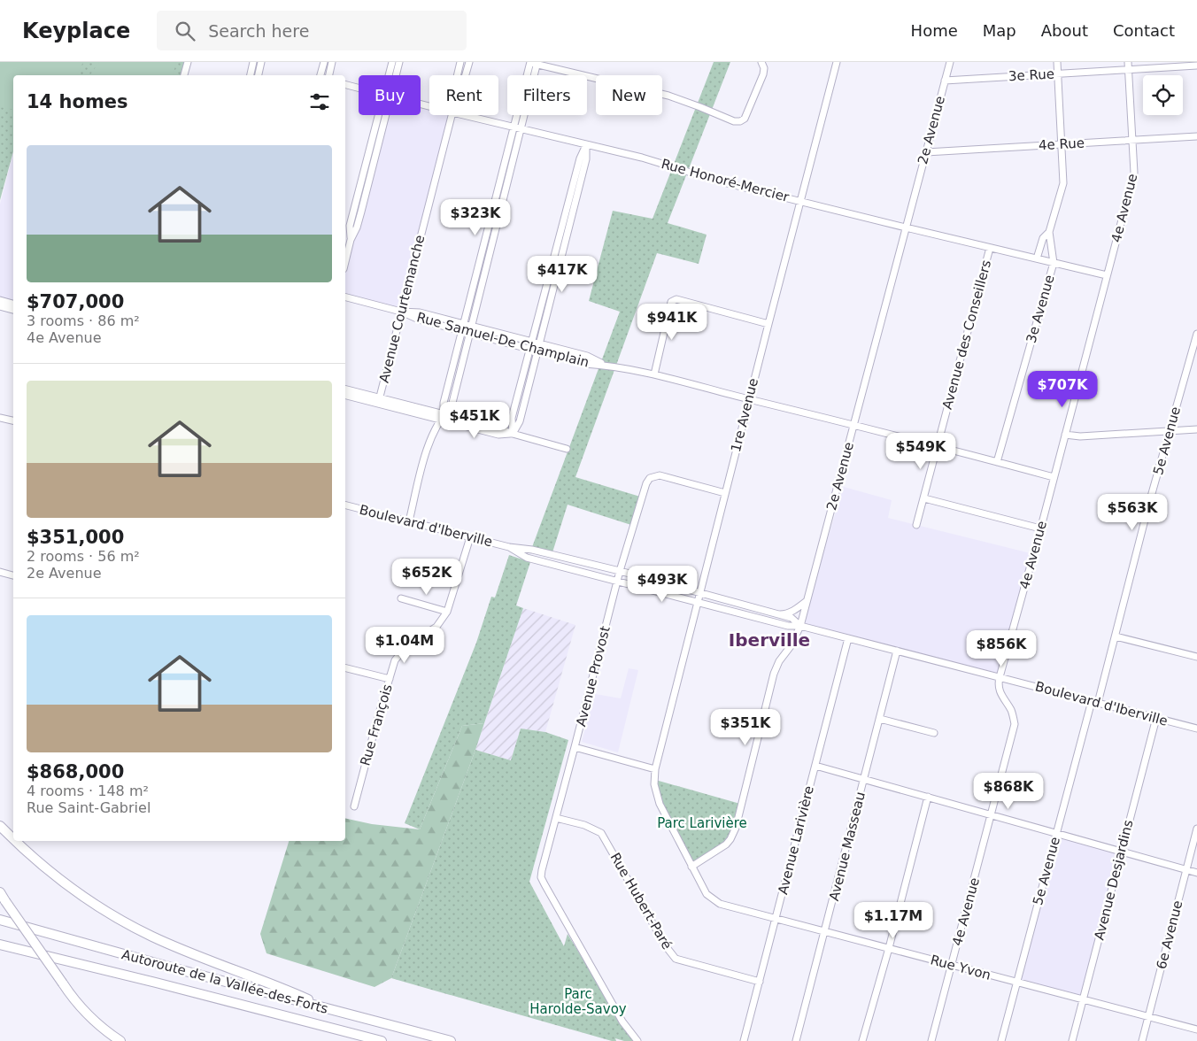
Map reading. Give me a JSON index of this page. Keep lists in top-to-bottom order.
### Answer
{
  "streets": {
    "highway": ["Autoroute de la Vallée-des-Forts"],
    "street": [
      "3e Rue",
      "2e Avenue",
      "4e Rue",
      "Rue Honoré-Mercier",
      "4e Avenue",
      "Avenue Courtemanche",
      "3e Avenue",
      "Avenue des Conseillers",
      "Rue Samuel-De Champlain",
      "1re Avenue",
      "5e Avenue",
      "Boulevard d'Iberville",
      "Avenue Provost",
      "Rue François",
      "Avenue Larivière",
      "Avenue Masseau",
      "Avenue Desjardins",
      "Rue Hubert-Paré",
      "6e Avenue",
      "Rue Yvon"
    ]
  },
  "crossings": [
    ["3e Rue", "2e Avenue"],
    ["3e Rue", "4e Avenue"],
    ["3e Rue", "3e Avenue"],
    ["2e Avenue", "4e Rue"],
    ["2e Avenue", "Rue Honoré-Mercier"],
    ["2e Avenue", "Rue Samuel-De Champlain"],
    ["2e Avenue", "Boulevard d'Iberville"],
    ["2e Avenue", "Rue Yvon"],
    ["4e Rue", "4e Avenue"],
    ["4e Rue", "3e Avenue"],
    ["Rue Honoré-Mercier", "4e Avenue"],
    ["Rue Honoré-Mercier", "3e Avenue"],
    ["Rue Honoré-Mercier", "Avenue des Conseillers"],
    ["Rue Honoré-Mercier", "1re Avenue"],
    ["4e Avenue", "Rue Samuel-De Champlain"],
    ["4e Avenue", "Boulevard d'Iberville"],
    ["4e Avenue", "Rue Yvon"],
    ["Avenue Courtemanche", "Rue Samuel-De Champlain"],
    ["3e Avenue", "Rue Samuel-De Champlain"],
    ["Avenue des Conseillers", "Rue Samuel-De Champlain"],
    ["Rue Samuel-De Champlain", "1re Avenue"],
    ["1re Avenue", "Boulevard d'Iberville"],
    ["1re Avenue", "Avenue Provost"],
    ["1re Avenue", "Rue Yvon"],
    ["5e Avenue", "Boulevard d'Iberville"],
    ["5e Avenue", "Rue Yvon"],
    ["Boulevard d'Iberville", "Avenue Provost"],
    ["Boulevard d'Iberville", "Rue François"],
    ["Boulevard d'Iberville", "Avenue Larivière"],
    ["Boulevard d'Iberville", "Avenue Masseau"],
    ["Boulevard d'Iberville", "Avenue Desjardins"],
    ["Avenue Provost", "Rue Hubert-Paré"],
    ["Avenue Larivière", "Rue Hubert-Paré"],
    ["Avenue Larivière", "Rue Yvon"],
    ["Avenue Masseau", "Rue Yvon"],
    ["Avenue Desjardins", "Rue Yvon"],
    ["6e Avenue", "Rue Yvon"]
  ],
  "districts": ["Iberville"],
  "parks": ["Parc Larivière", "Parc Harolde-Savoy"],
  "page": {
    "header": "Keyplace",
    "search": "Search here",
    "nav": [
      "Home",
      "Map",
      "About",
      "Contact"
    ],
    "chip": [
      "Buy",
      "Rent",
      "Filters",
      "New"
    ],
    "heading": "14 homes",
    "list": [
      {
        "name": "$707,000",
        "note": "3 rooms · 86 m² · 4e Avenue"
      },
      {
        "name": "$351,000",
        "note": "2 rooms · 56 m² · 2e Avenue"
      },
      {
        "name": "$868,000",
        "note": "4 rooms · 148 m² · Rue Saint-Gabriel"
      }
    ],
    "price": [
      "$323K",
      "$417K",
      "$941K",
      "$707K",
      "$451K",
      "$549K",
      "$563K",
      "$652K",
      "$493K",
      "$1.04M",
      "$856K",
      "$351K",
      "$868K",
      "$1.17M"
    ]
  }
}
